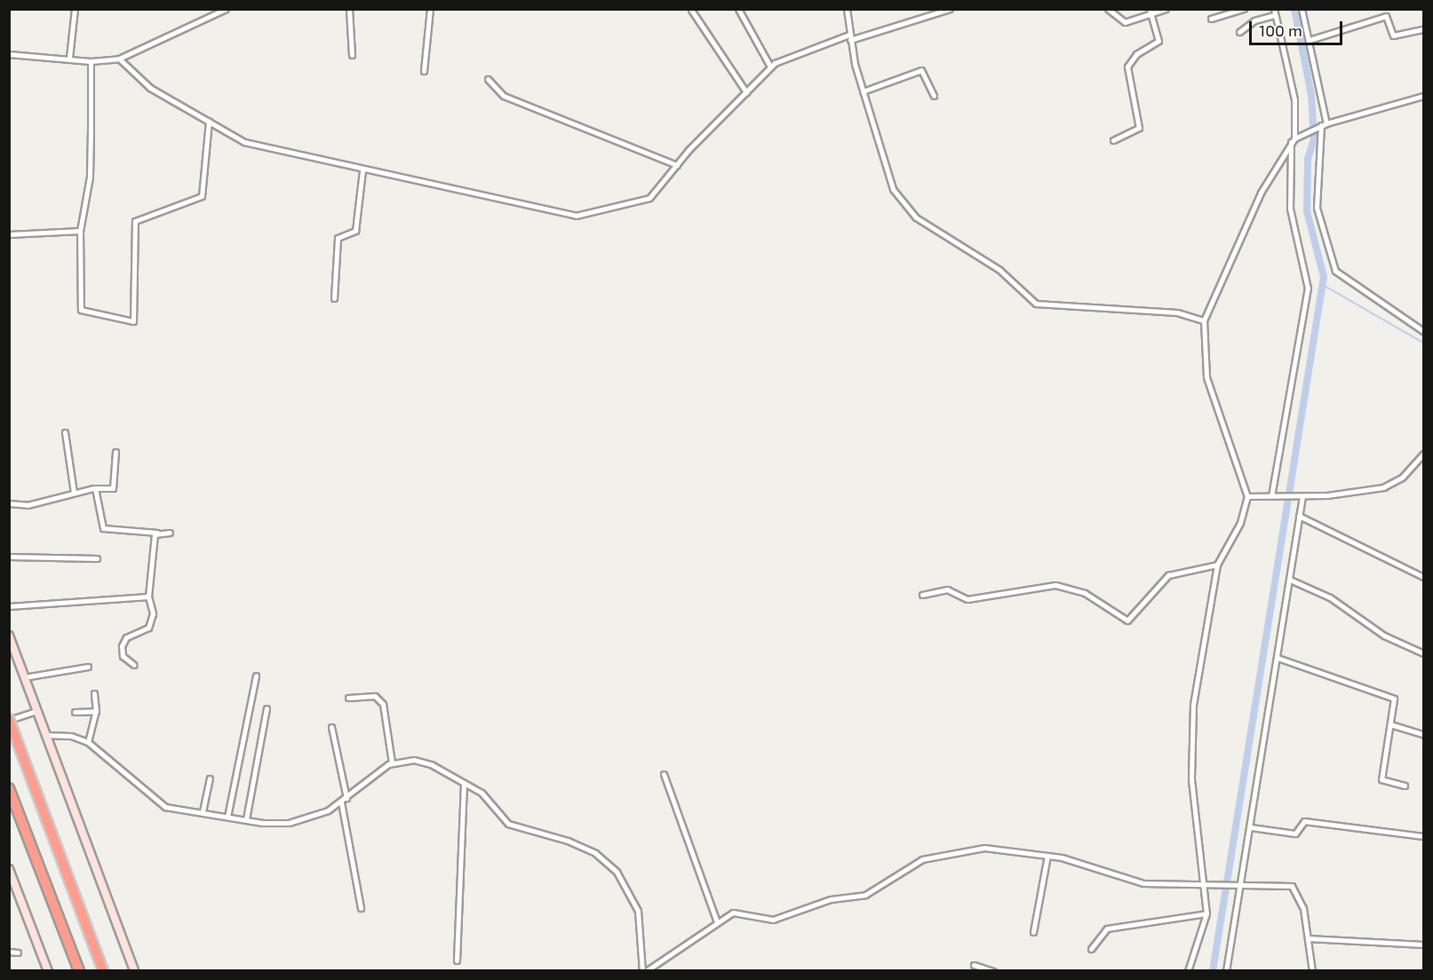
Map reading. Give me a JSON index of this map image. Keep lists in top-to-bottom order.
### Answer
{
  "scale_bar": "100 m"
}
